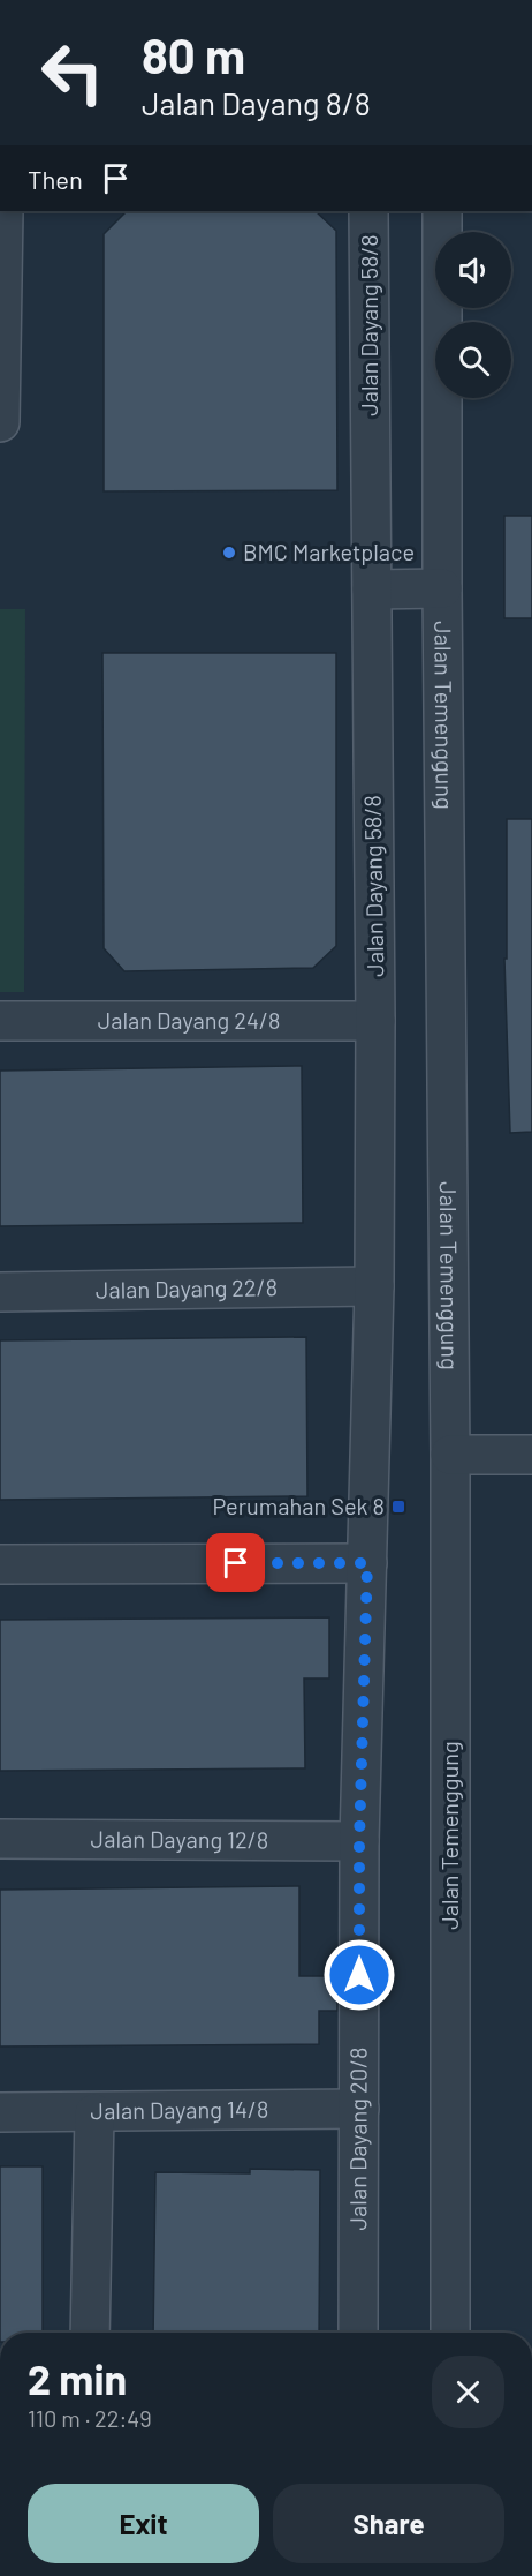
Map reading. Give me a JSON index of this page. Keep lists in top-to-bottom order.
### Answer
{
  "streets": {
    "street": [
      "Jalan Dayang 58/8",
      "Jalan Temenggung",
      "Jalan Dayang 24/8",
      "Jalan Dayang 22/8",
      "Jalan Dayang 12/8",
      "Jalan Dayang 14/8",
      "Jalan Dayang 20/8"
    ]
  },
  "crossings": [
    ["Jalan Dayang 58/8", "Jalan Dayang 24/8"],
    ["Jalan Dayang 58/8", "Jalan Dayang 22/8"],
    ["Jalan Dayang 58/8", "Jalan Dayang 20/8"],
    ["Jalan Dayang 12/8", "Jalan Dayang 20/8"],
    ["Jalan Dayang 14/8", "Jalan Dayang 20/8"]
  ],
  "places": {
    "other": ["BMC Marketplace"],
    "transit": ["Perumahan Sek 8"]
  },
  "page": {
    "turn": ["80 m", "Jalan Dayang 8/8"],
    "then": "Then",
    "heading": ["2 min", "110 m · 22:49"],
    "buttons": ["Exit", "Share"]
  }
}
